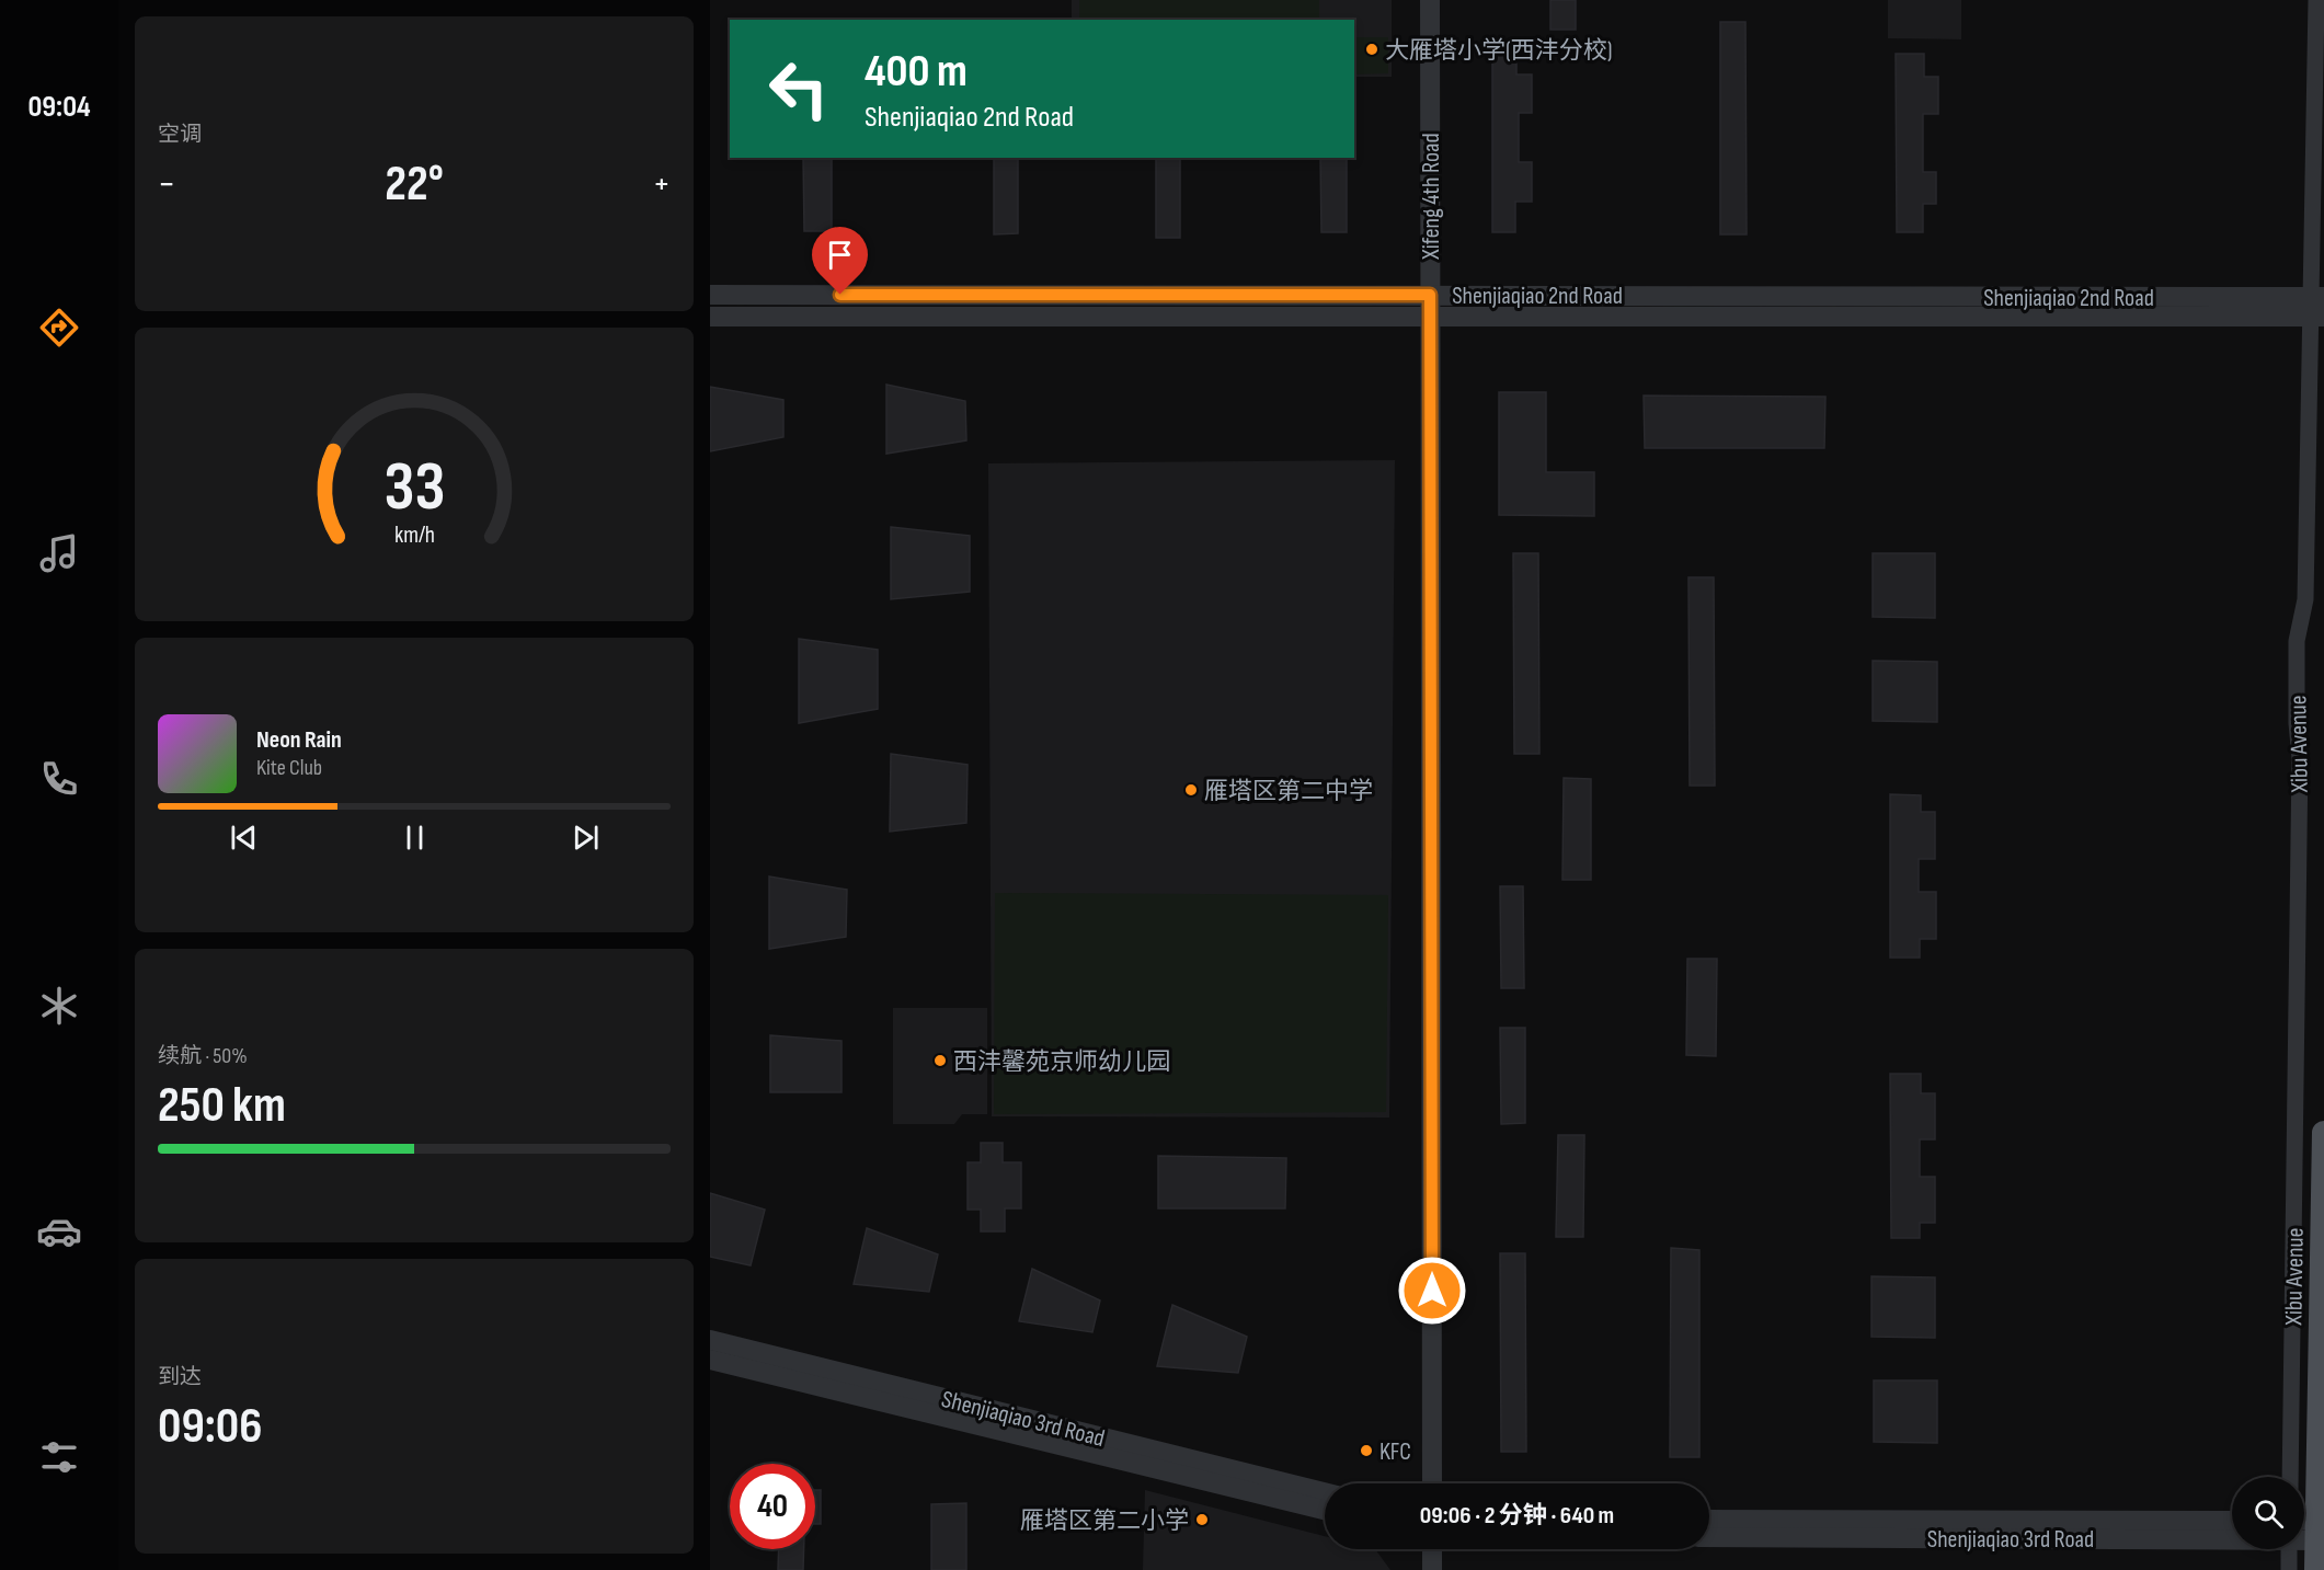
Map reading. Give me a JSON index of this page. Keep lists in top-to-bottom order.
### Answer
{
  "streets": {
    "main road": ["Xibu Avenue"],
    "street": ["Xifeng 4th Road", "Shenjiaqiao 2nd Road", "Shenjiaqiao 3rd Road"]
  },
  "crossings": [
    ["Xifeng 4th Road", "Shenjiaqiao 2nd Road"],
    ["Shenjiaqiao 2nd Road", "Xibu Avenue"],
    ["Xibu Avenue", "Shenjiaqiao 3rd Road"]
  ],
  "places": [
    "大雁塔小学(西沣分校)",
    "雁塔区第二中学",
    "西沣馨苑京师幼儿园",
    "KFC",
    "雁塔区第二小学"
  ],
  "page": {
    "tabs": "09:04",
    "tile": [
      "空调",
      ["续航 · 50%", "250 km"],
      ["到达", "09:06"]
    ],
    "turn": ["400 m", "Shenjiaqiao 2nd Road"],
    "heat": ["−", "22°", "+"],
    "song": ["Neon Rain", "Kite Club"],
    "limit": "40",
    "trip": "09:06 · 2 分钟 · 640 m",
    "gauge": ["33", "km/h"]
  }
}
